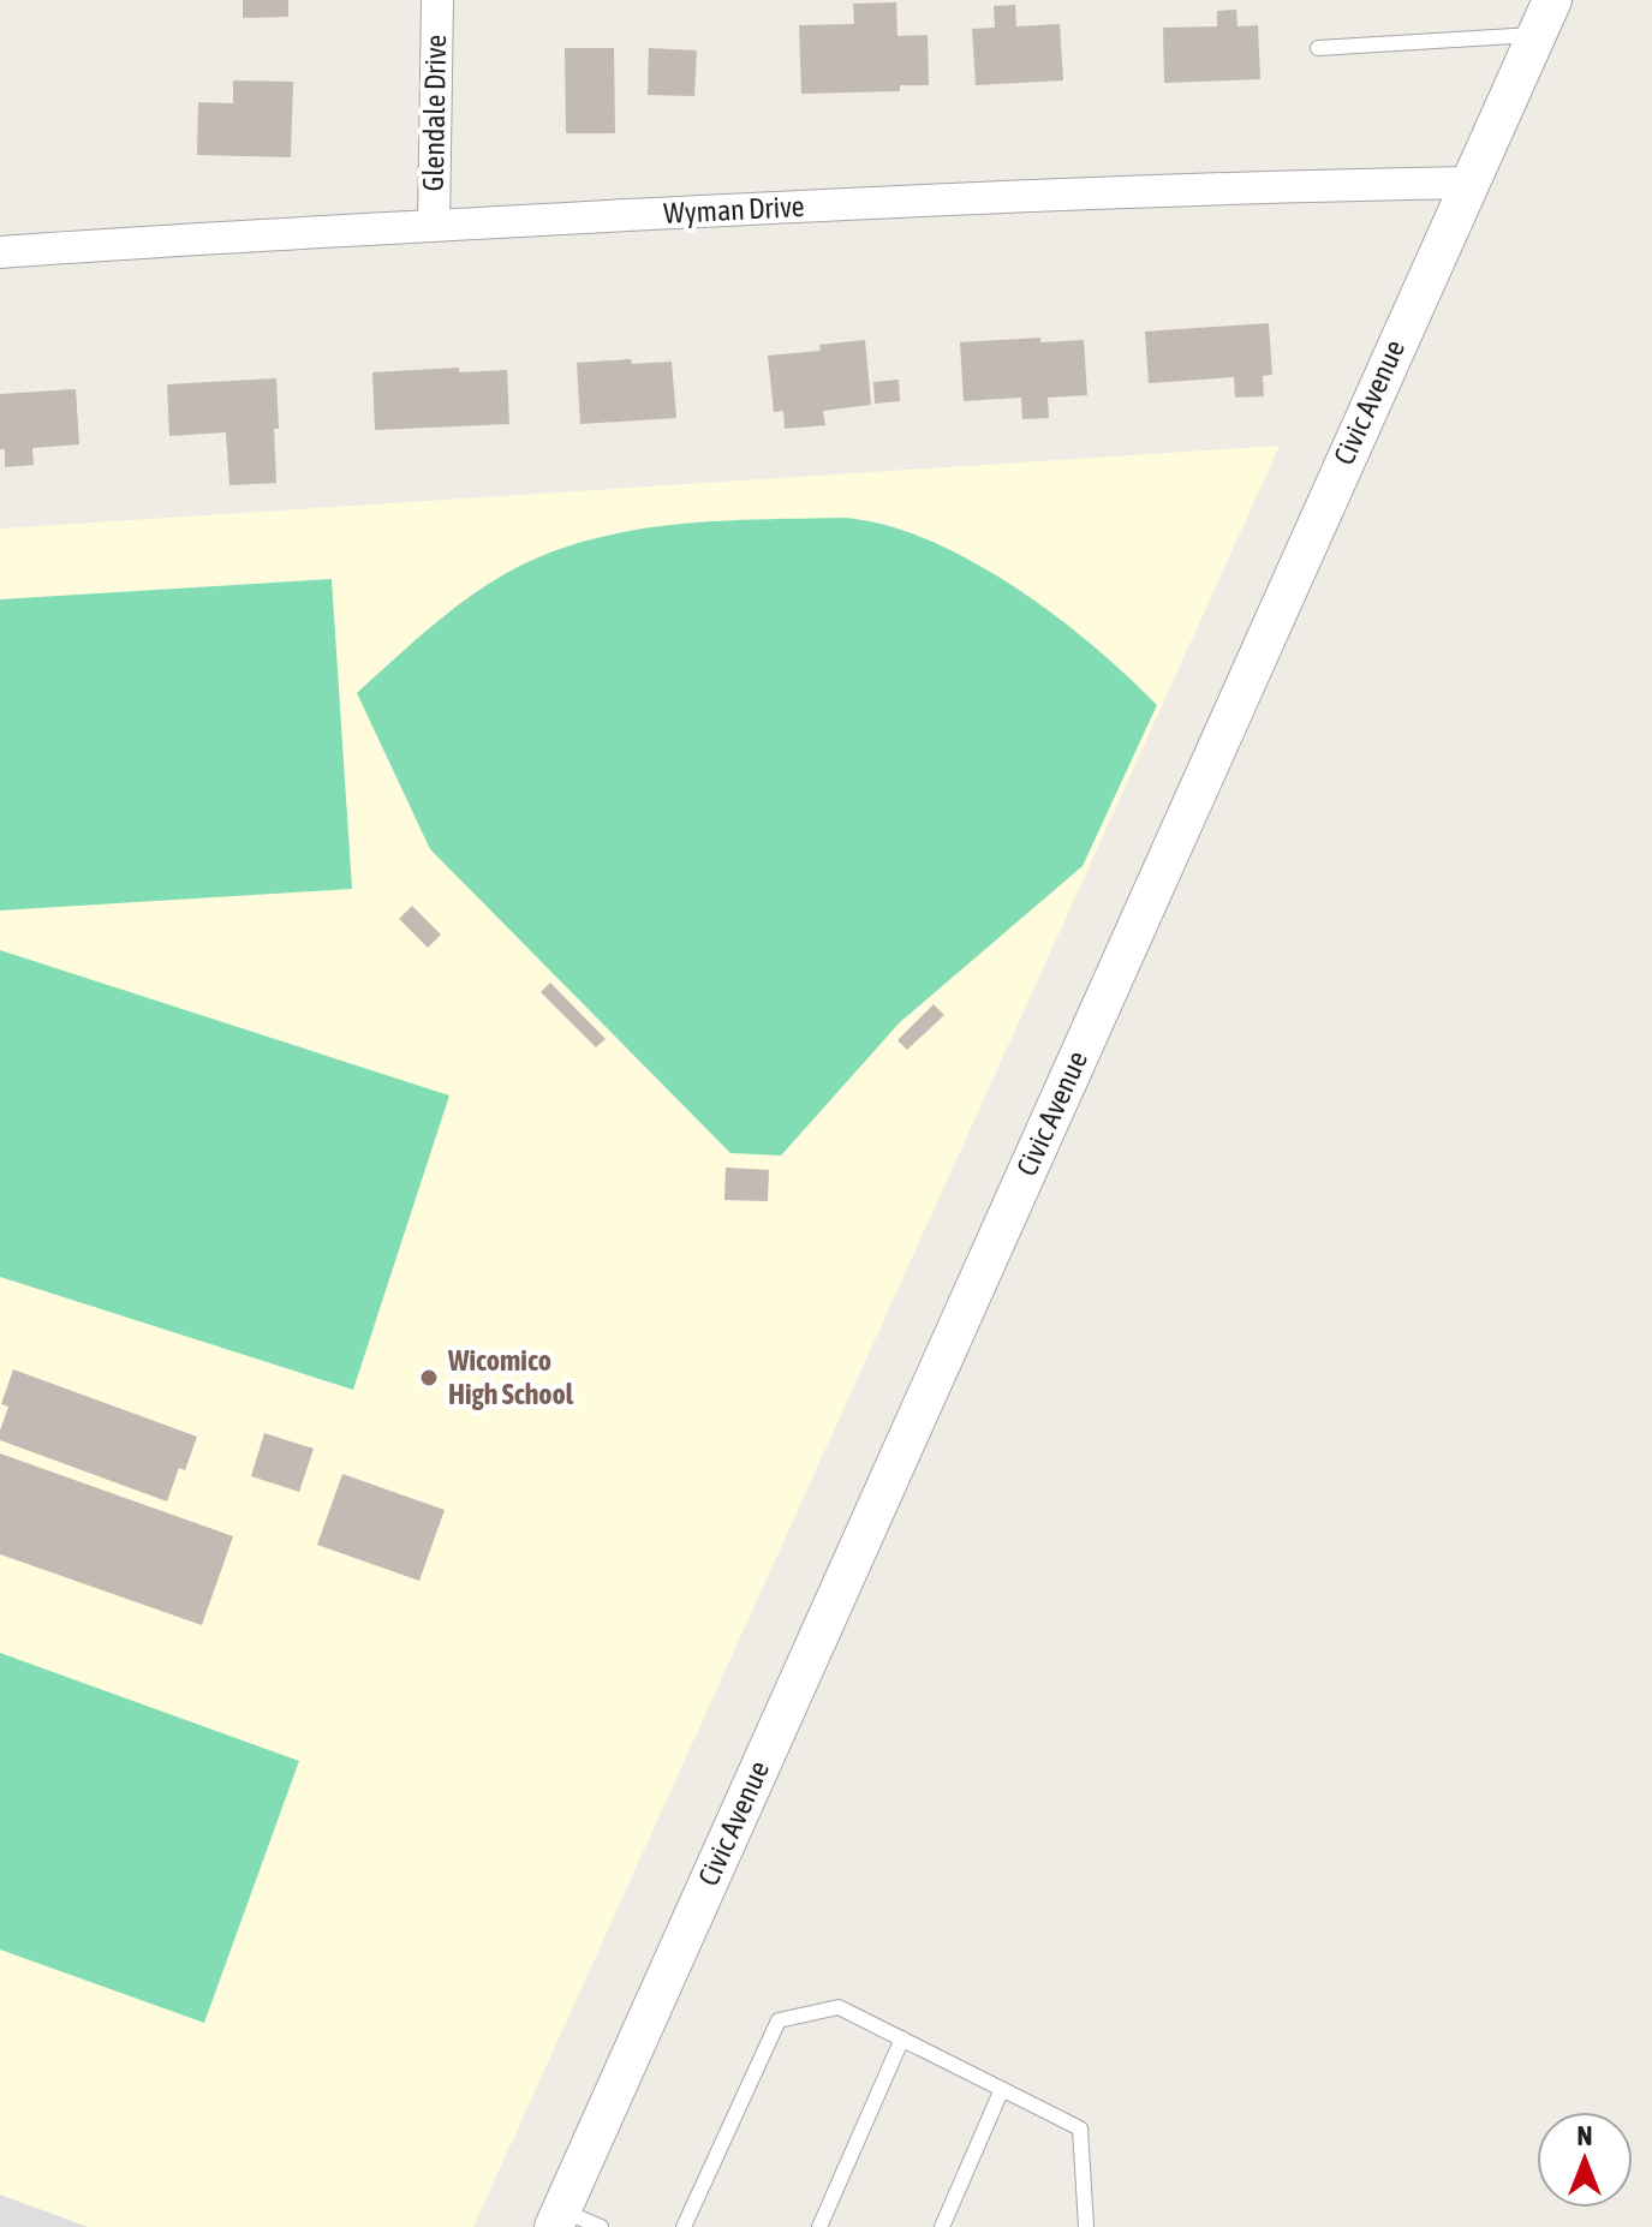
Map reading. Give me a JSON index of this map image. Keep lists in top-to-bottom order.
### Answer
{
  "streets": {
    "street": ["Glendale Drive", "Wyman Drive", "Civic Avenue"]
  },
  "crossings": [
    ["Glendale Drive", "Wyman Drive"],
    ["Wyman Drive", "Civic Avenue"]
  ],
  "places": ["Wicomico High School"],
  "north": "top"
}
